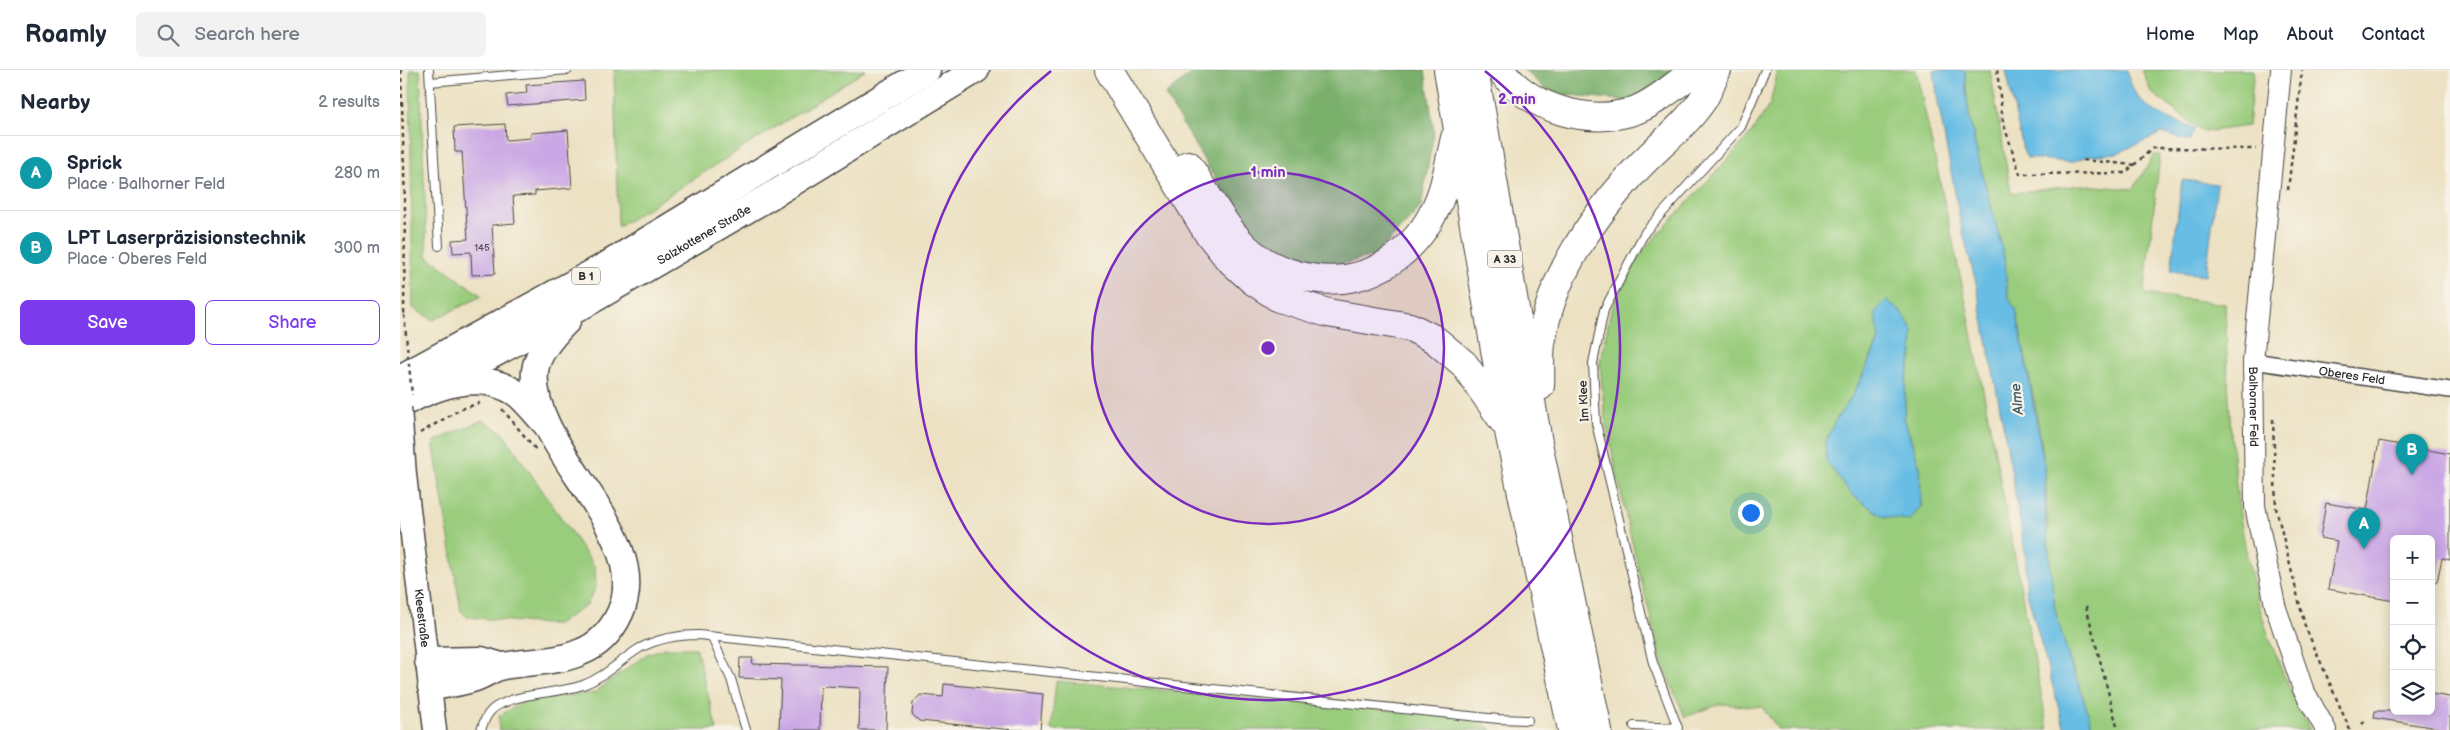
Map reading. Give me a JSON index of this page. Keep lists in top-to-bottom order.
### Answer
{
  "streets": {
    "highway": ["Salzkottener Straße", "A 33", "B 1"],
    "main road": ["Kleestraße"],
    "street": ["Oberes Feld", "Balhorner Feld"],
    "lane": ["Im Klee"]
  },
  "crossings": [
    ["Salzkottener Straße", "Kleestraße"],
    ["Oberes Feld", "Balhorner Feld"]
  ],
  "water": ["Alme"],
  "house_numbers": ["145"],
  "page": {
    "header": "Roamly",
    "search": "Search here",
    "nav": [
      "Home",
      "Map",
      "About",
      "Contact"
    ],
    "heading": ["Nearby", "2 results"],
    "list": [
      {
        "mark": "A",
        "name": "Sprick",
        "note": "Place · Balhorner Feld",
        "value": "280 m"
      },
      {
        "mark": "B",
        "name": "LPT Laserpräzisionstechnik",
        "note": "Place · Oberes Feld",
        "value": "300 m"
      }
    ],
    "buttons": ["Save", "Share"],
    "pins": ["B", "A"],
    "map_buttons": ["+", "−"]
  },
  "rings": ["2 min", "1 min"]
}
